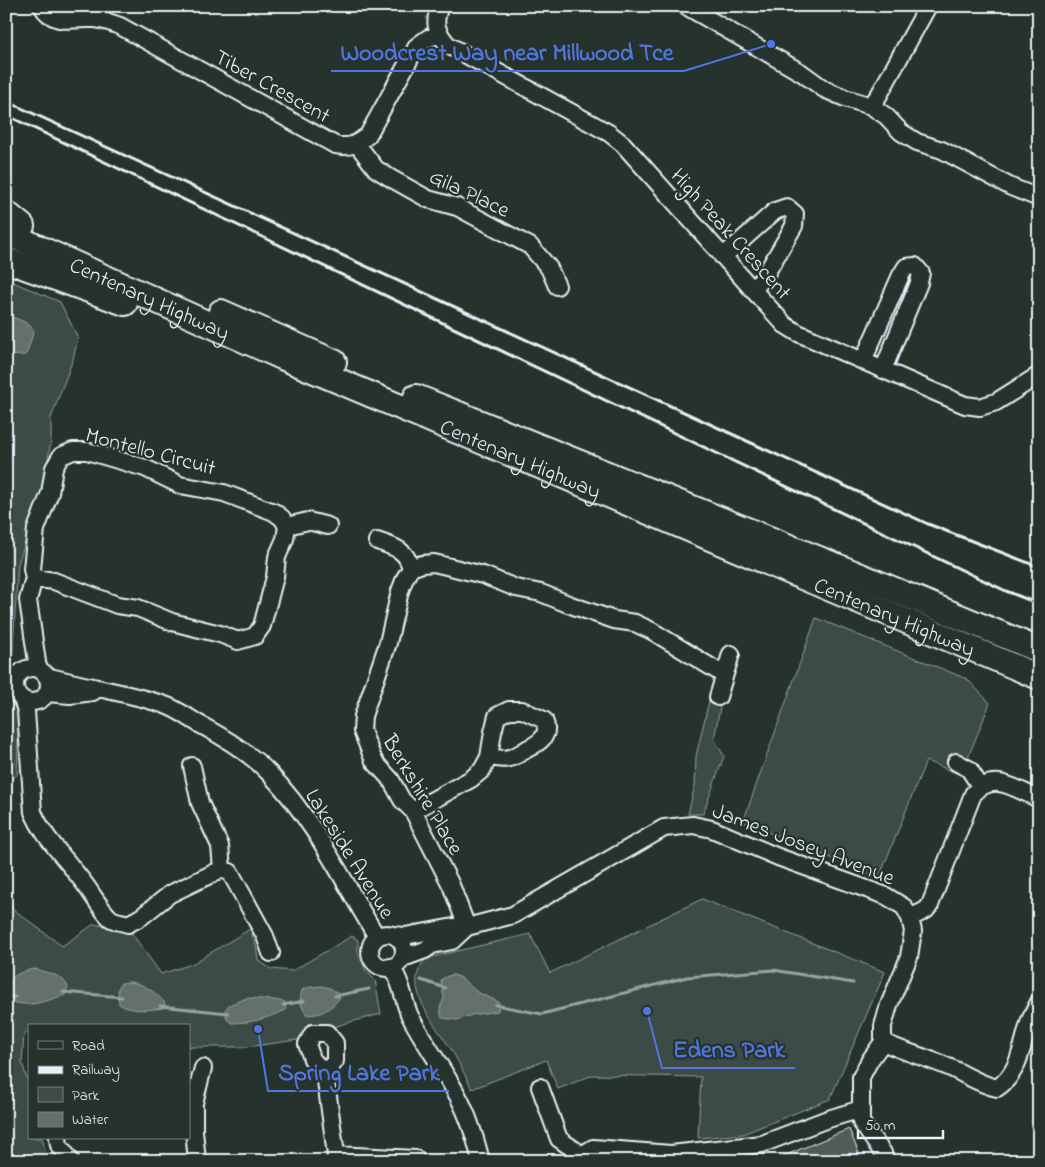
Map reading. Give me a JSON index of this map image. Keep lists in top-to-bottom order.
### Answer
{
  "streets": {
    "highway": ["Centenary Highway"],
    "street": [
      "Tiber Crescent",
      "Gila Place",
      "High Peak Crescent",
      "Montello Circuit",
      "Berkshire Place",
      "James Josey Avenue",
      "Lakeside Avenue"
    ]
  },
  "crossings": [
    ["Tiber Crescent", "Gila Place"],
    ["Montello Circuit", "Lakeside Avenue"],
    ["Berkshire Place", "James Josey Avenue"],
    ["James Josey Avenue", "Lakeside Avenue"]
  ],
  "places": ["Woodcrest Way near Millwood Tce", "Edens Park", "Spring Lake Park"],
  "legend": [
    "Road",
    "Railway",
    "Park",
    "Water"
  ],
  "scale_bar": "50 m"
}
